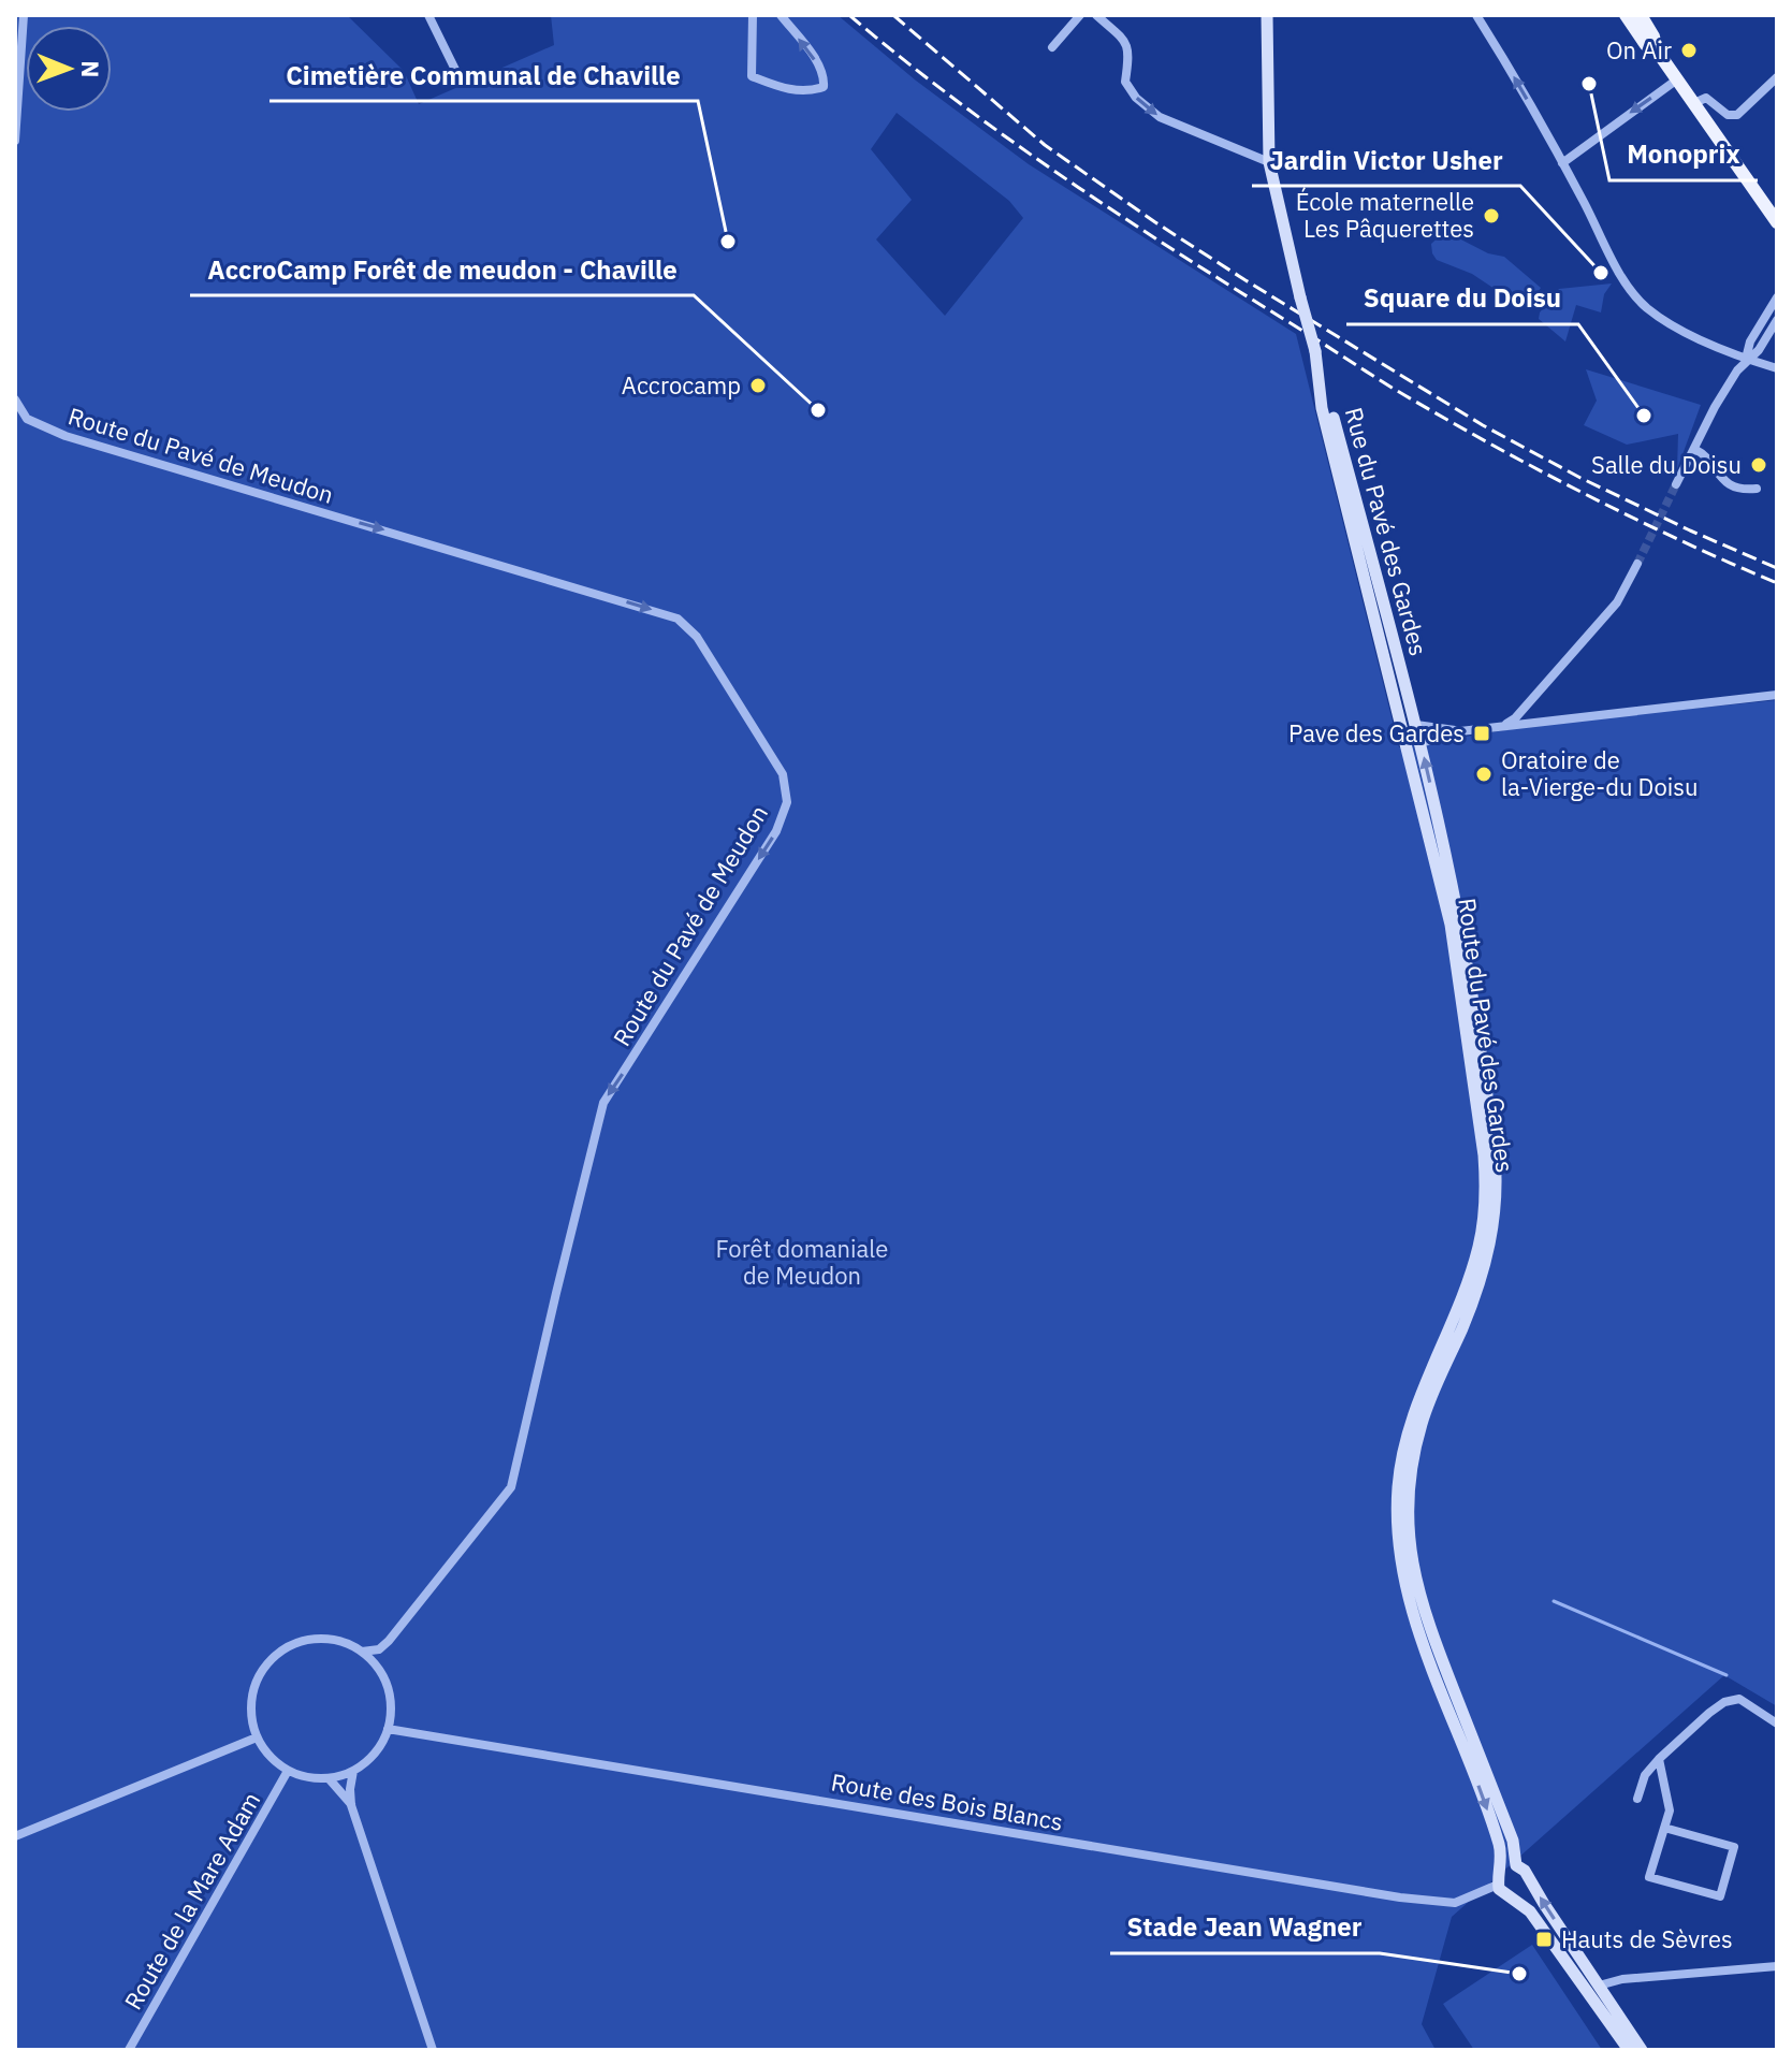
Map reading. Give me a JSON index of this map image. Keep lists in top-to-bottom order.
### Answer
{
  "streets": {
    "main road": ["Rue du Pavé des Gardes", "Route du Pavé des Gardes"],
    "street": ["Route du Pavé de Meudon", "Route des Bois Blancs", "Route de la Mare Adam"]
  },
  "crossings": [
    ["Route du Pavé de Meudon", "Route des Bois Blancs"],
    ["Route du Pavé de Meudon", "Route de la Mare Adam"],
    ["Rue du Pavé des Gardes", "Route du Pavé des Gardes"],
    ["Route du Pavé des Gardes", "Route des Bois Blancs"],
    ["Route des Bois Blancs", "Route de la Mare Adam"]
  ],
  "parks": ["Forêt domaniale de Meudon"],
  "places": {
    "other": [
      "On Air",
      "Monoprix",
      "École maternelle Les Pâquerettes",
      "Cimetière Communal de Chaville",
      "Jardin Victor Usher",
      "Accrocamp",
      "AccroCamp Forêt de meudon - Chaville",
      "Square du Doisu",
      "Salle du Doisu",
      "Oratoire de la-Vierge-du Doisu",
      "Stade Jean Wagner"
    ],
    "transit": ["Pave des Gardes", "Hauts de Sèvres"]
  },
  "north": "right"
}
